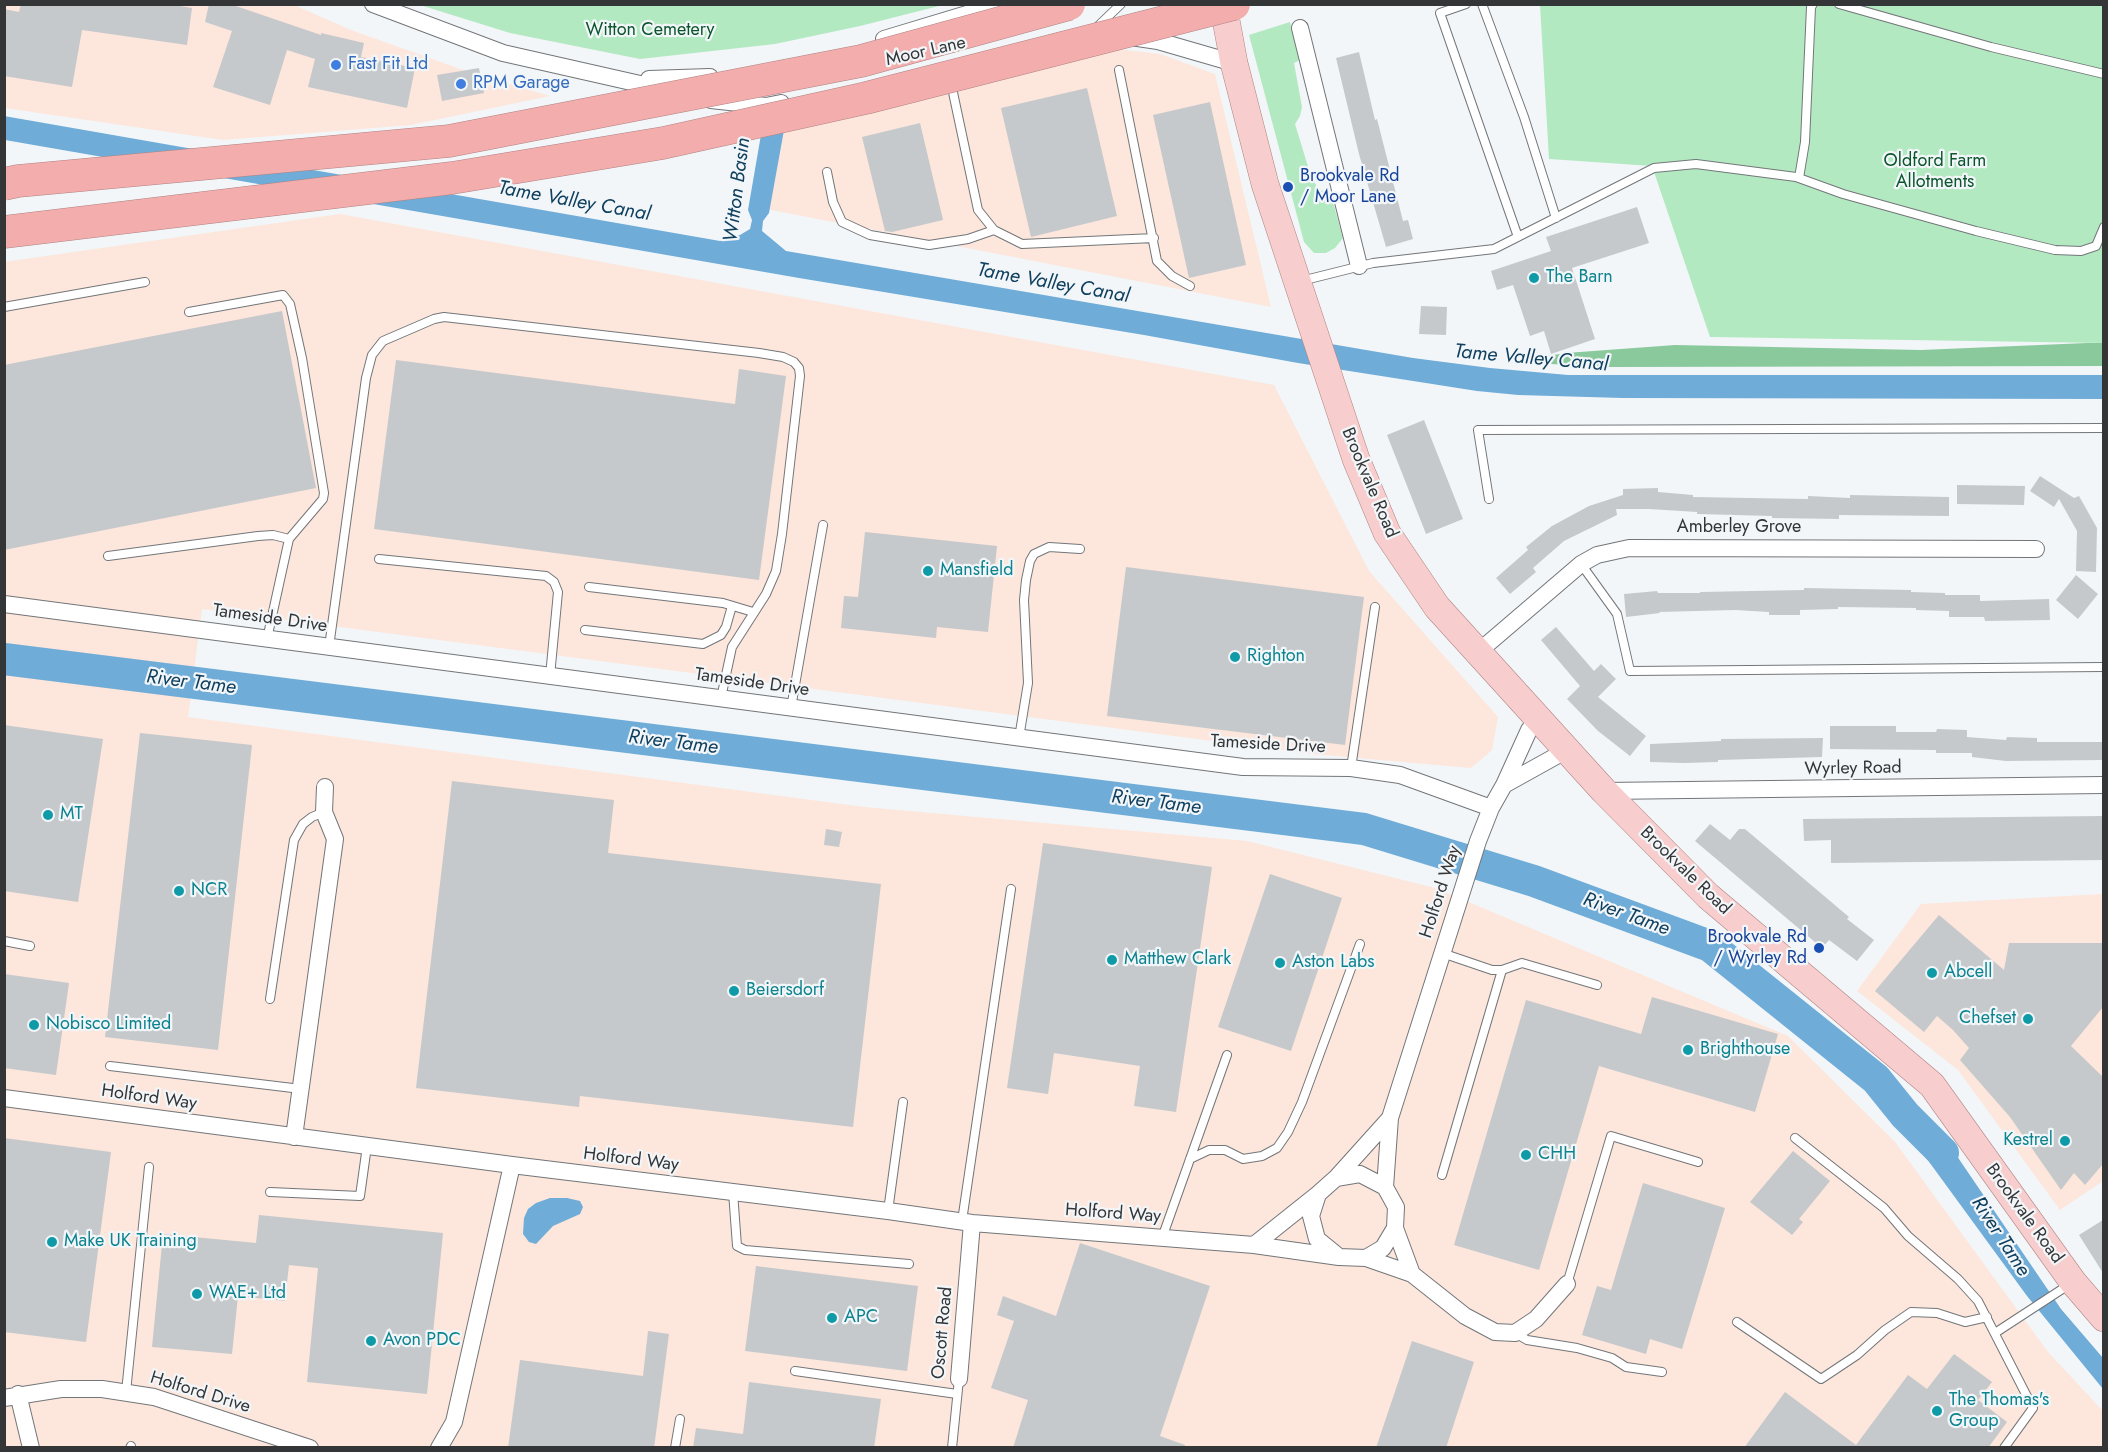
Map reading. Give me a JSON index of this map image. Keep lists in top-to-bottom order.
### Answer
{
  "streets": {
    "main road": ["Brookvale Road"],
    "street": [
      "Moor Lane",
      "Amberley Grove",
      "Tameside Drive",
      "Wyrley Road",
      "Holford Way",
      "Oscott Road",
      "Holford Drive"
    ]
  },
  "crossings": [
    ["Brookvale Road", "Amberley Grove"],
    ["Brookvale Road", "Wyrley Road"],
    ["Brookvale Road", "Holford Way"],
    ["Tameside Drive", "Holford Way"],
    ["Holford Way", "Oscott Road"]
  ],
  "water": ["Witton Basin", "Tame Valley Canal", "River Tame"],
  "parks": ["Witton Cemetery", "Oldford Farm Allotments"],
  "places": [
    "Fast Fit Ltd",
    "RPM Garage",
    "Brookvale Rd / Moor Lane",
    "The Barn",
    "Mansfield",
    "Righton",
    "MT",
    "NCR",
    "Brookvale Rd / Wyrley Rd",
    "Matthew Clark",
    "Aston Labs",
    "Abcell",
    "Beiersdorf",
    "Chefset",
    "Nobisco Limited",
    "Brighthouse",
    "Kestrel",
    "CHH",
    "Make UK Training",
    "WAE+ Ltd",
    "APC",
    "Avon PDC",
    "The Thomas's Group"
  ]
}
